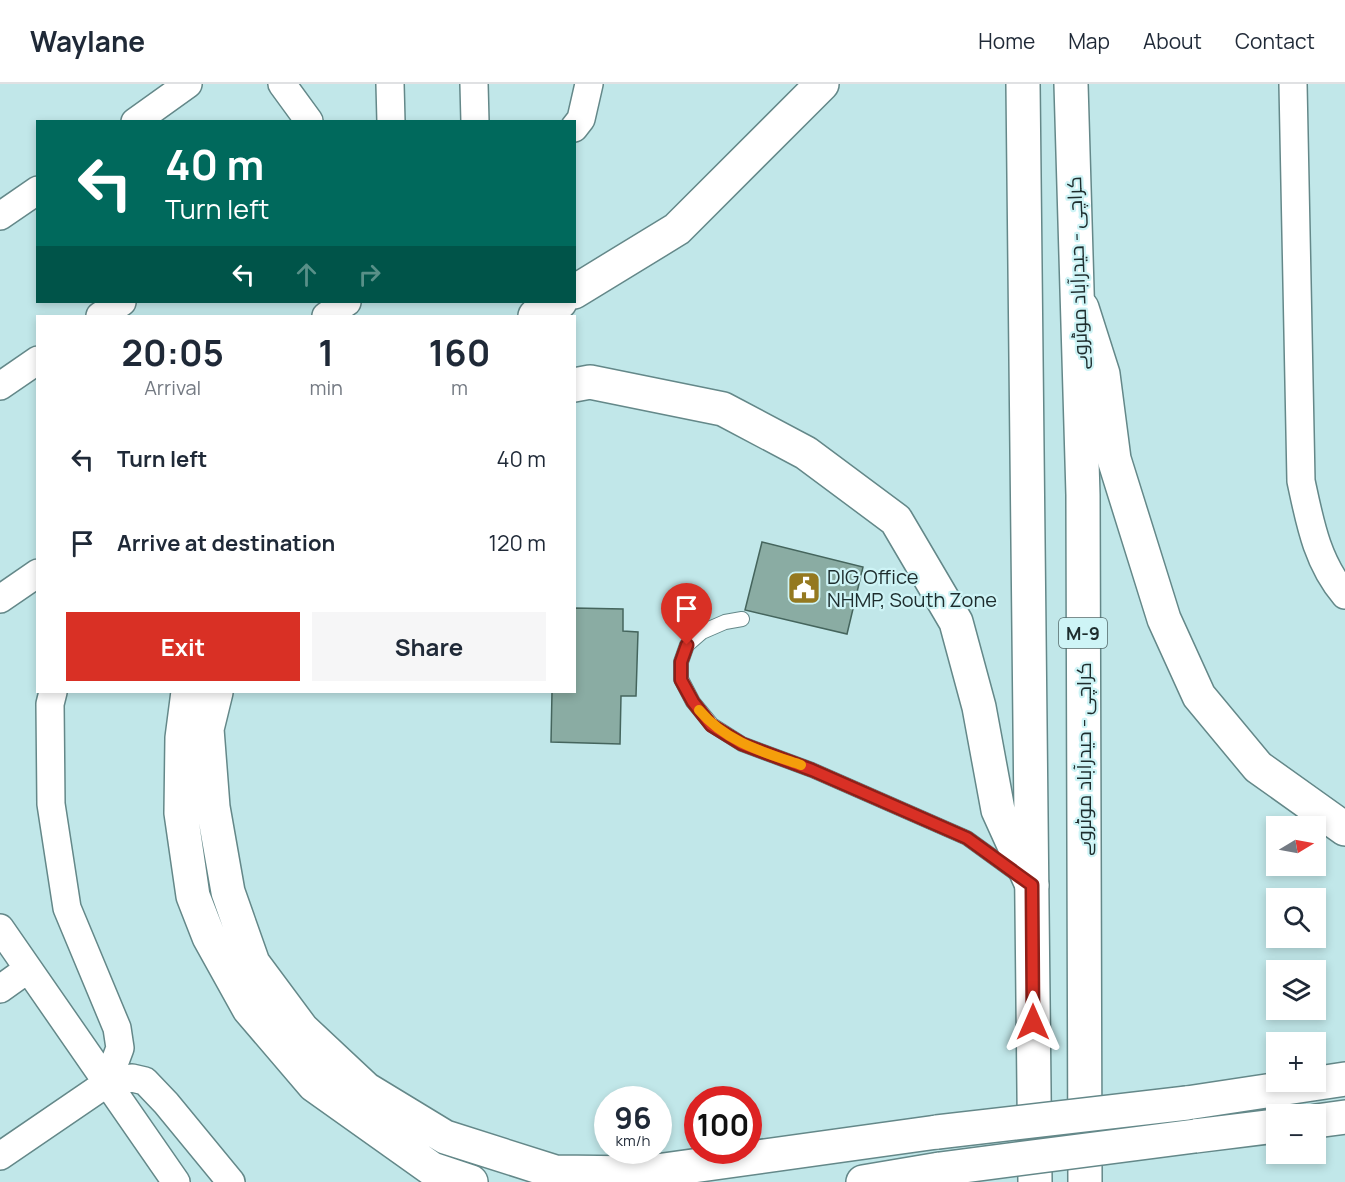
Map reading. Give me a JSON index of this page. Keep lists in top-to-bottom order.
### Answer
{
  "streets": {
    "highway": ["کراچی - حیدرآباد موٹروے", "M-9"]
  },
  "places": {
    "public building": ["DIG Office NHMP, South Zone"]
  },
  "north": "right",
  "page": {
    "header": "Waylane",
    "nav": [
      "Home",
      "Map",
      "About",
      "Contact"
    ],
    "turn": ["40 m", "Turn left"],
    "eta": [
      "20:05",
      "Arrival",
      "1",
      "min",
      "160",
      "m"
    ],
    "list": [
      {
        "name": "Turn left",
        "value": "40 m"
      },
      {
        "name": "Arrive at destination",
        "value": "120 m"
      }
    ],
    "buttons": ["Exit", "Share"],
    "map_buttons": ["+", "−"],
    "speed": "96 km/h",
    "limit": "100"
  }
}
